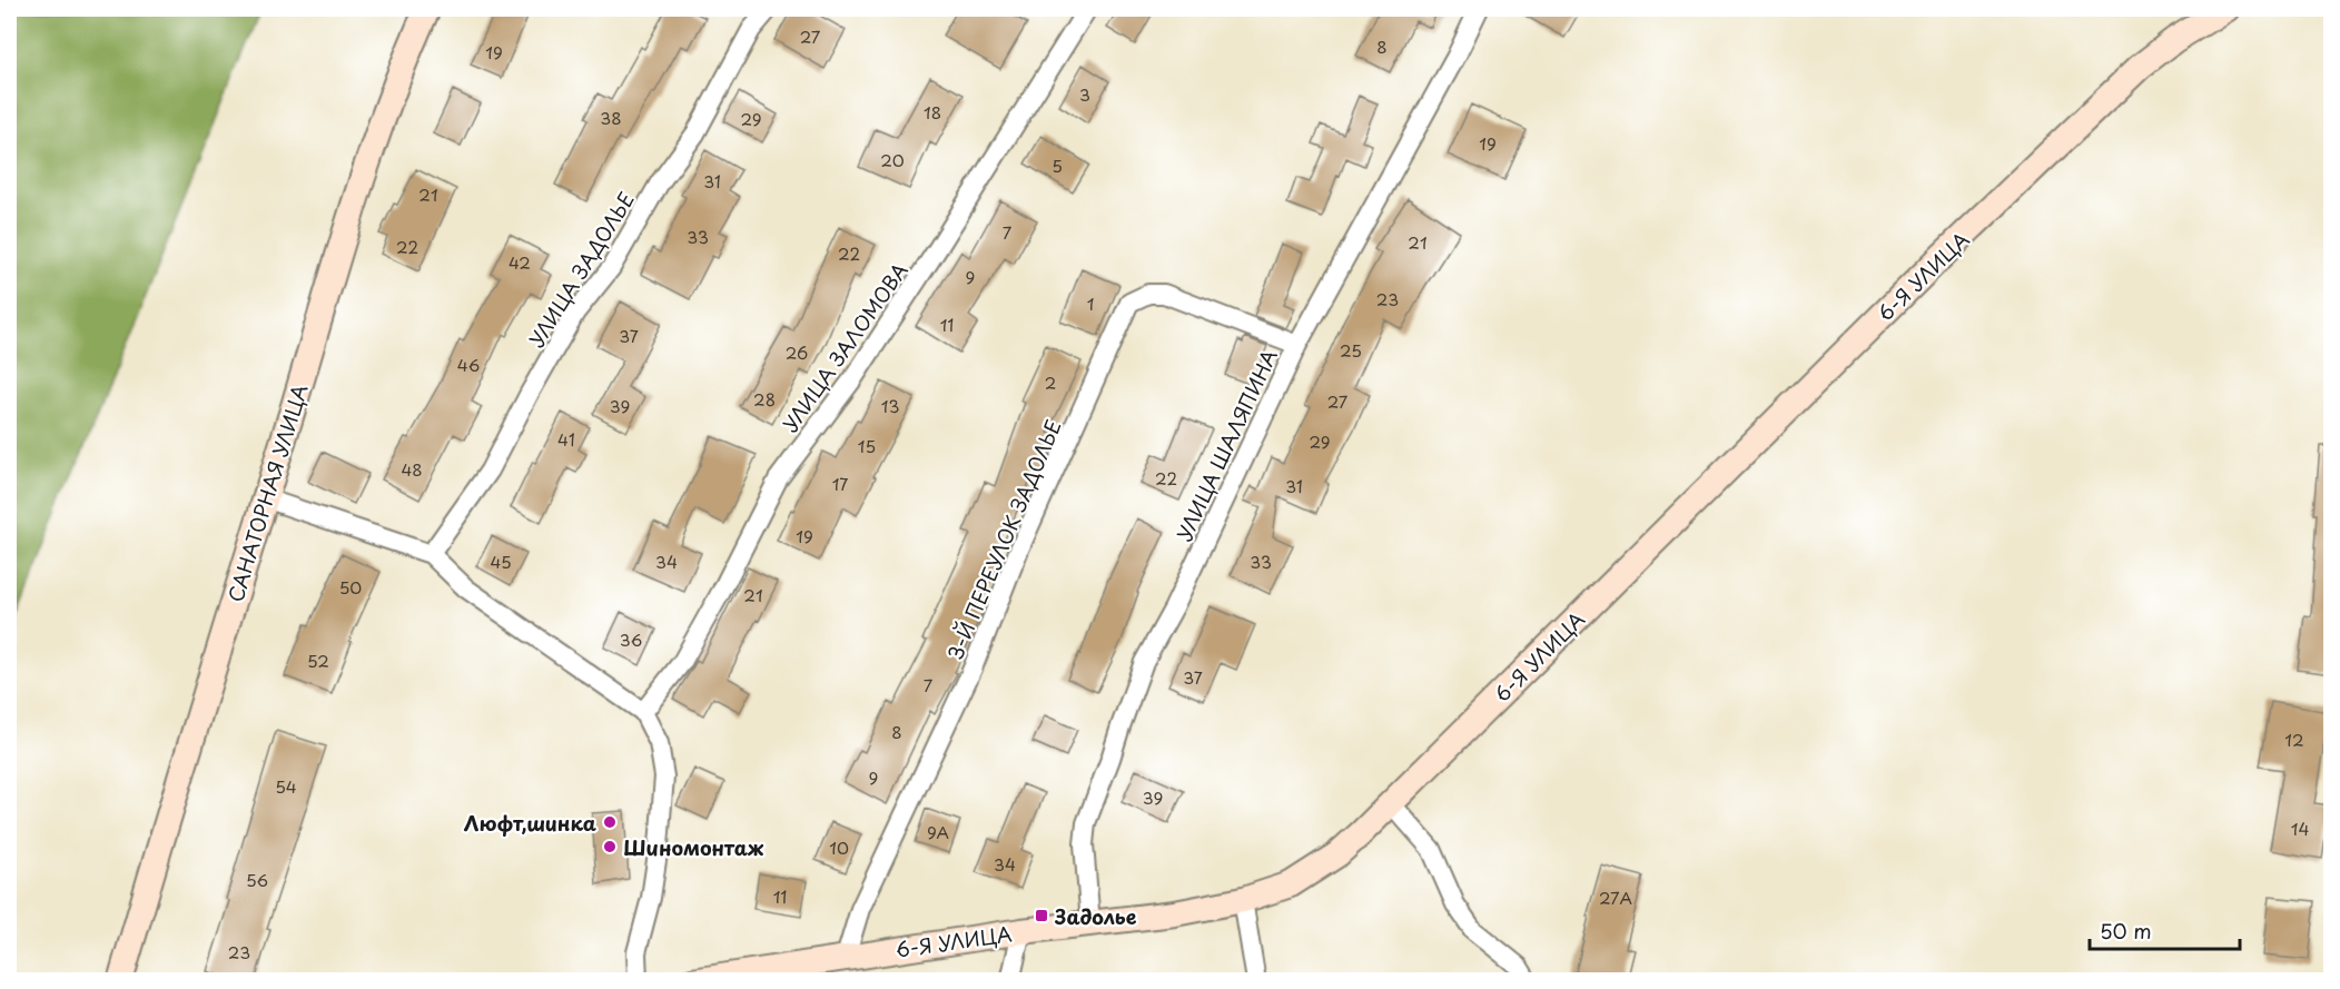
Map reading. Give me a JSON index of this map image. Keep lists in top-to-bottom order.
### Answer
{
  "streets": {
    "street": [
      "УЛИЦА ЗАДОЛЬЕ",
      "6-Я УЛИЦА",
      "УЛИЦА ЗАЛОМОВА",
      "УЛИЦА ШАЛЯПИНА",
      "САНАТОРНАЯ УЛИЦА",
      "3-Й ПЕРЕУЛОК ЗАДОЛЬЕ"
    ]
  },
  "crossings": [
    ["6-Я УЛИЦА", "УЛИЦА ШАЛЯПИНА"],
    ["6-Я УЛИЦА", "3-Й ПЕРЕУЛОК ЗАДОЛЬЕ"],
    ["УЛИЦА ШАЛЯПИНА", "3-Й ПЕРЕУЛОК ЗАДОЛЬЕ"]
  ],
  "places": {
    "other": ["Люфт,шинка", "Шиномонтаж"],
    "transit": ["Задолье"]
  },
  "house_numbers": [
    "27",
    "8",
    "19",
    "3",
    "18",
    "38",
    "29",
    "19",
    "20",
    "5",
    "31",
    "21",
    "7",
    "33",
    "21",
    "22",
    "22",
    "42",
    "9",
    "23",
    "1",
    "11",
    "37",
    "25",
    "26",
    "46",
    "2",
    "28",
    "27",
    "39",
    "13",
    "41",
    "29",
    "15",
    "48",
    "22",
    "17",
    "31",
    "19",
    "45",
    "34",
    "33",
    "50",
    "21",
    "36",
    "52",
    "37",
    "7",
    "8",
    "12",
    "9",
    "54",
    "39",
    "14",
    "9А",
    "10",
    "34",
    "56",
    "11",
    "27А",
    "23"
  ],
  "scale_bar": "50 m"
}
